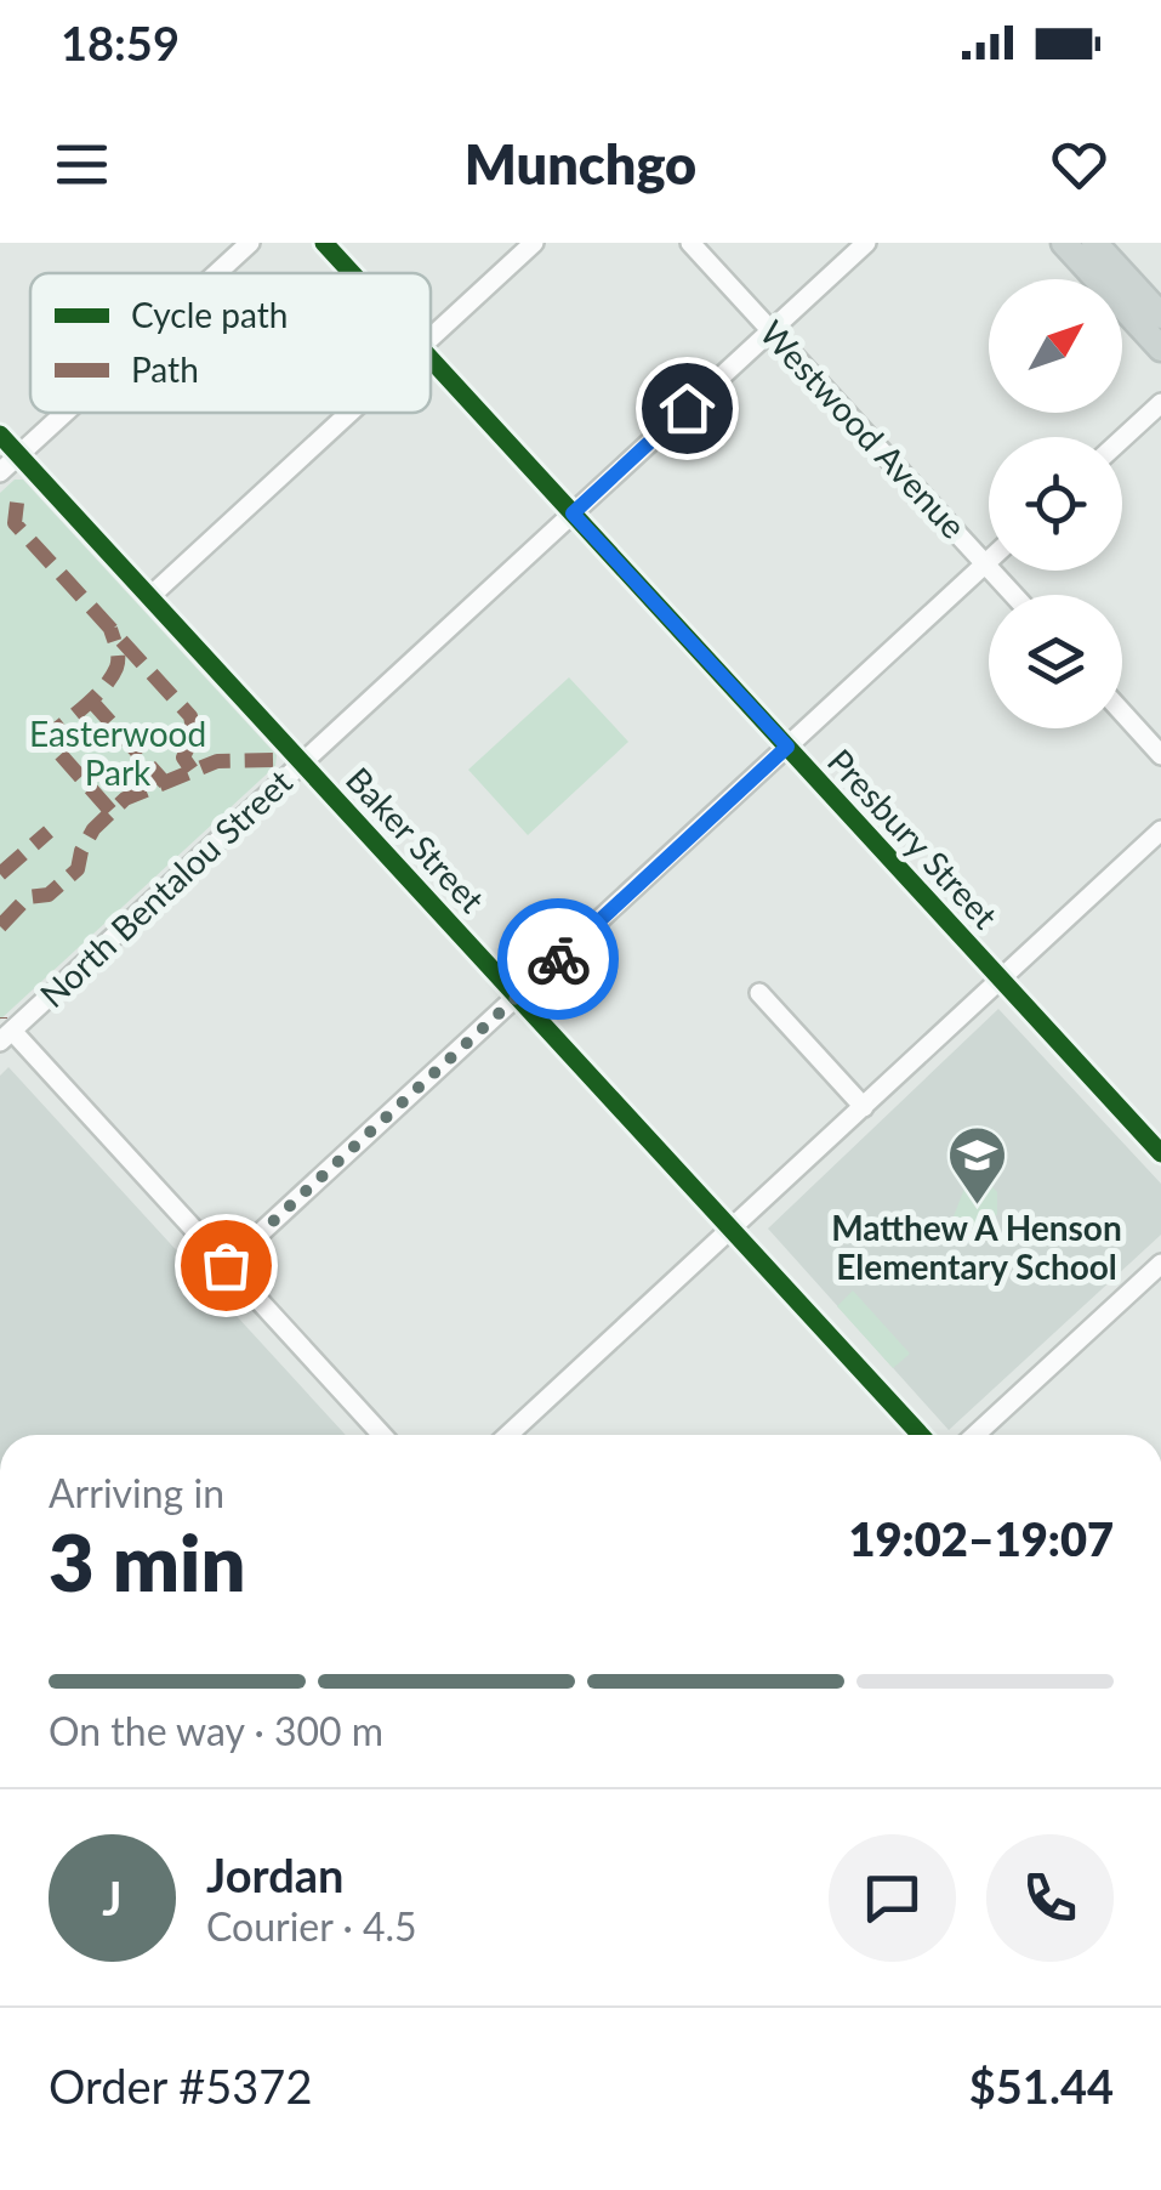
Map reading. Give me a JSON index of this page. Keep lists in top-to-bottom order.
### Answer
{
  "streets": {
    "street": [
      "Westwood Avenue",
      "Presbury Street",
      "Baker Street",
      "North Bentalou Street"
    ]
  },
  "crossings": [
    ["Westwood Avenue", "North Bentalou Street"],
    ["Presbury Street", "North Bentalou Street"],
    ["Baker Street", "North Bentalou Street"]
  ],
  "parks": ["Easterwood Park"],
  "places": {
    "school or university": ["Matthew A Henson Elementary School"]
  },
  "legend": ["Cycle path", "Path"],
  "north": "top right",
  "page": {
    "status": "18:59",
    "header": "Munchgo",
    "heading": ["3 min", "Arriving in", "19:02–19:07"],
    "panel": [
      "Jordan",
      "Courier · 4.5",
      "Order #5372",
      "$51.44"
    ],
    "bar": "On the way · 300 m",
    "round": "J"
  }
}
